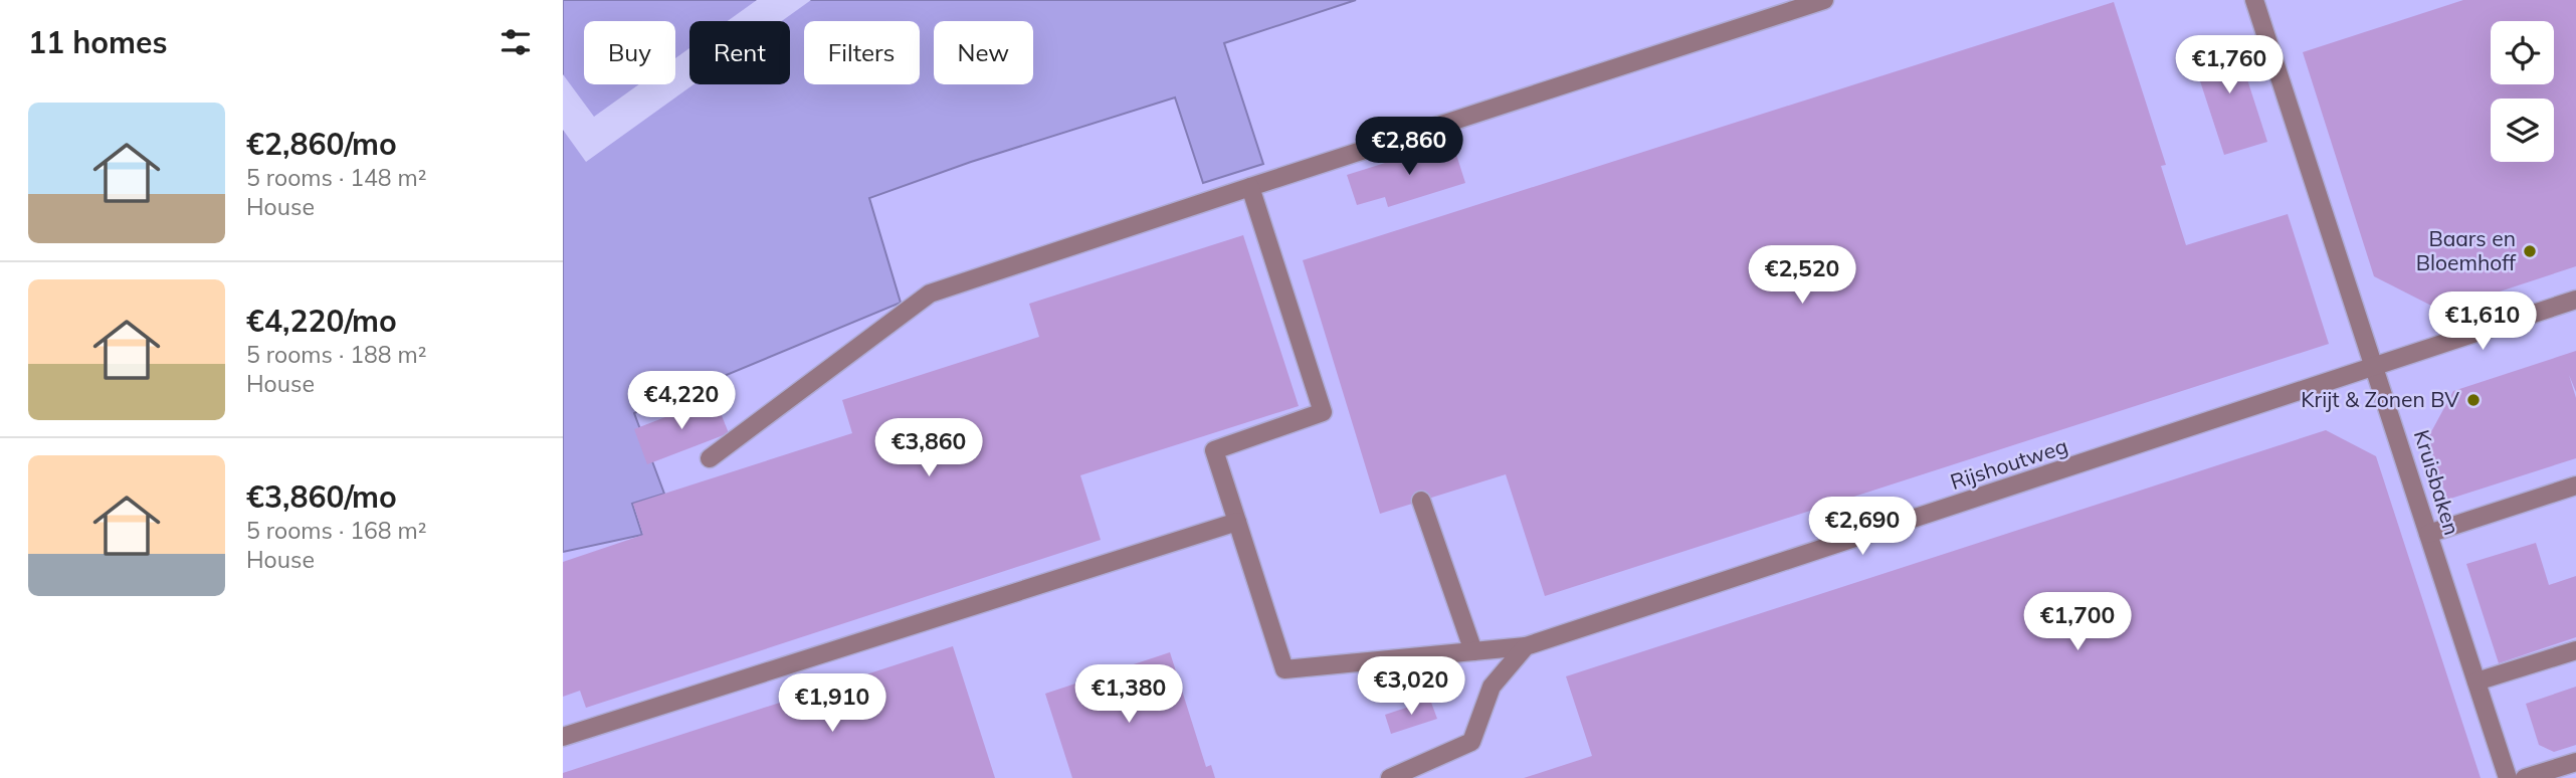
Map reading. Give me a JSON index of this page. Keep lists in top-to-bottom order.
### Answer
{
  "streets": {
    "street": ["Rijshoutweg", "Kruisbaken"]
  },
  "crossings": [
    ["Rijshoutweg", "Kruisbaken"]
  ],
  "places": ["Baars en Bloemhoff", "Krijt & Zonen BV"],
  "page": {
    "heading": "11 homes",
    "chip": [
      "Buy",
      "Rent",
      "Filters",
      "New"
    ],
    "price": [
      "€1,760",
      "€2,860",
      "€2,520",
      "€1,610",
      "€4,220",
      "€3,860",
      "€2,690",
      "€1,700",
      "€3,020",
      "€1,380",
      "€1,910"
    ],
    "list": [
      {
        "name": "€2,860/mo",
        "note": "5 rooms · 148 m² · House"
      },
      {
        "name": "€4,220/mo",
        "note": "5 rooms · 188 m² · House"
      },
      {
        "name": "€3,860/mo",
        "note": "5 rooms · 168 m² · House"
      }
    ]
  }
}
